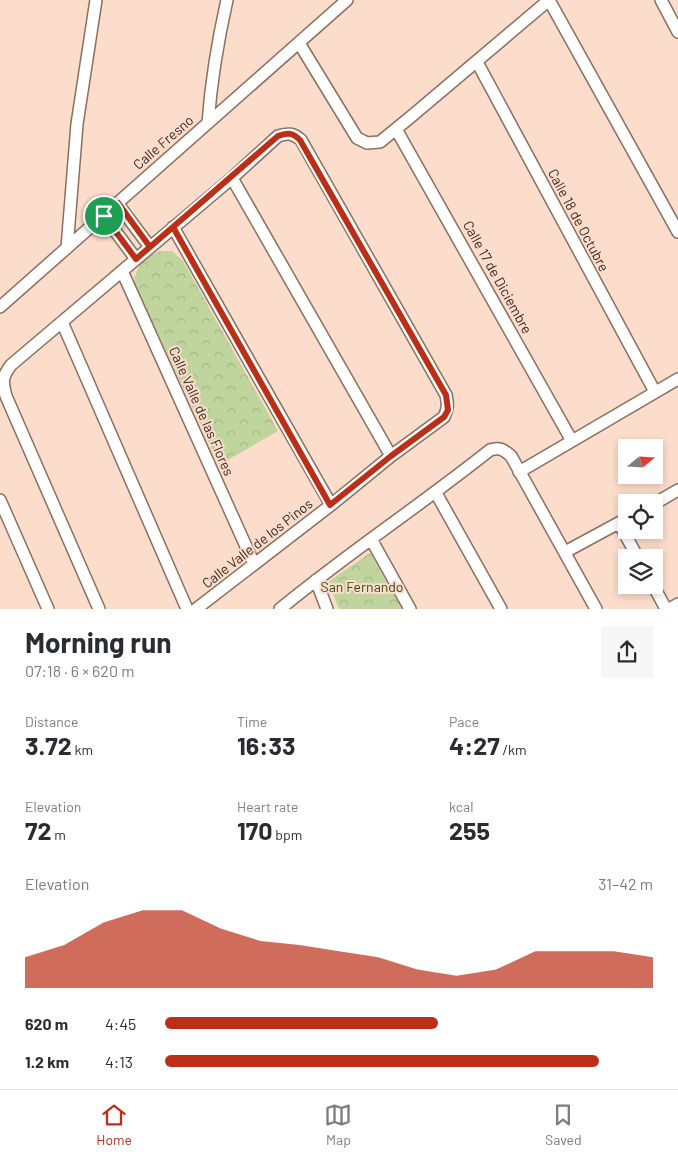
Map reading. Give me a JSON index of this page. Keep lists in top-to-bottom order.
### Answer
{
  "streets": {
    "street": [
      "Calle Fresno",
      "Calle 18 de Octubre",
      "Calle 17 de Diciembre",
      "Calle Valle de las Flores",
      "Calle Valle de los Pinos"
    ]
  },
  "crossings": [
    ["Calle Valle de las Flores", "Calle Valle de los Pinos"]
  ],
  "parks": ["San Fernando"],
  "north": "right",
  "page": {
    "heading": ["Morning run", "07:18 · 6 × 620 m"],
    "stats": [
      ["Distance", "3.72 km"],
      ["Time", "16:33"],
      ["Pace", "4:27 /km"],
      ["Elevation", "72 m"],
      ["Heart rate", "170 bpm"],
      ["kcal", "255"]
    ],
    "chart": ["Elevation", "31–42 m"],
    "list": [
      {
        "name": "620 m",
        "note": "4:45"
      },
      {
        "name": "1.2 km",
        "note": "4:13"
      }
    ],
    "tabs": ["Home", "Map", "Saved"]
  }
}
